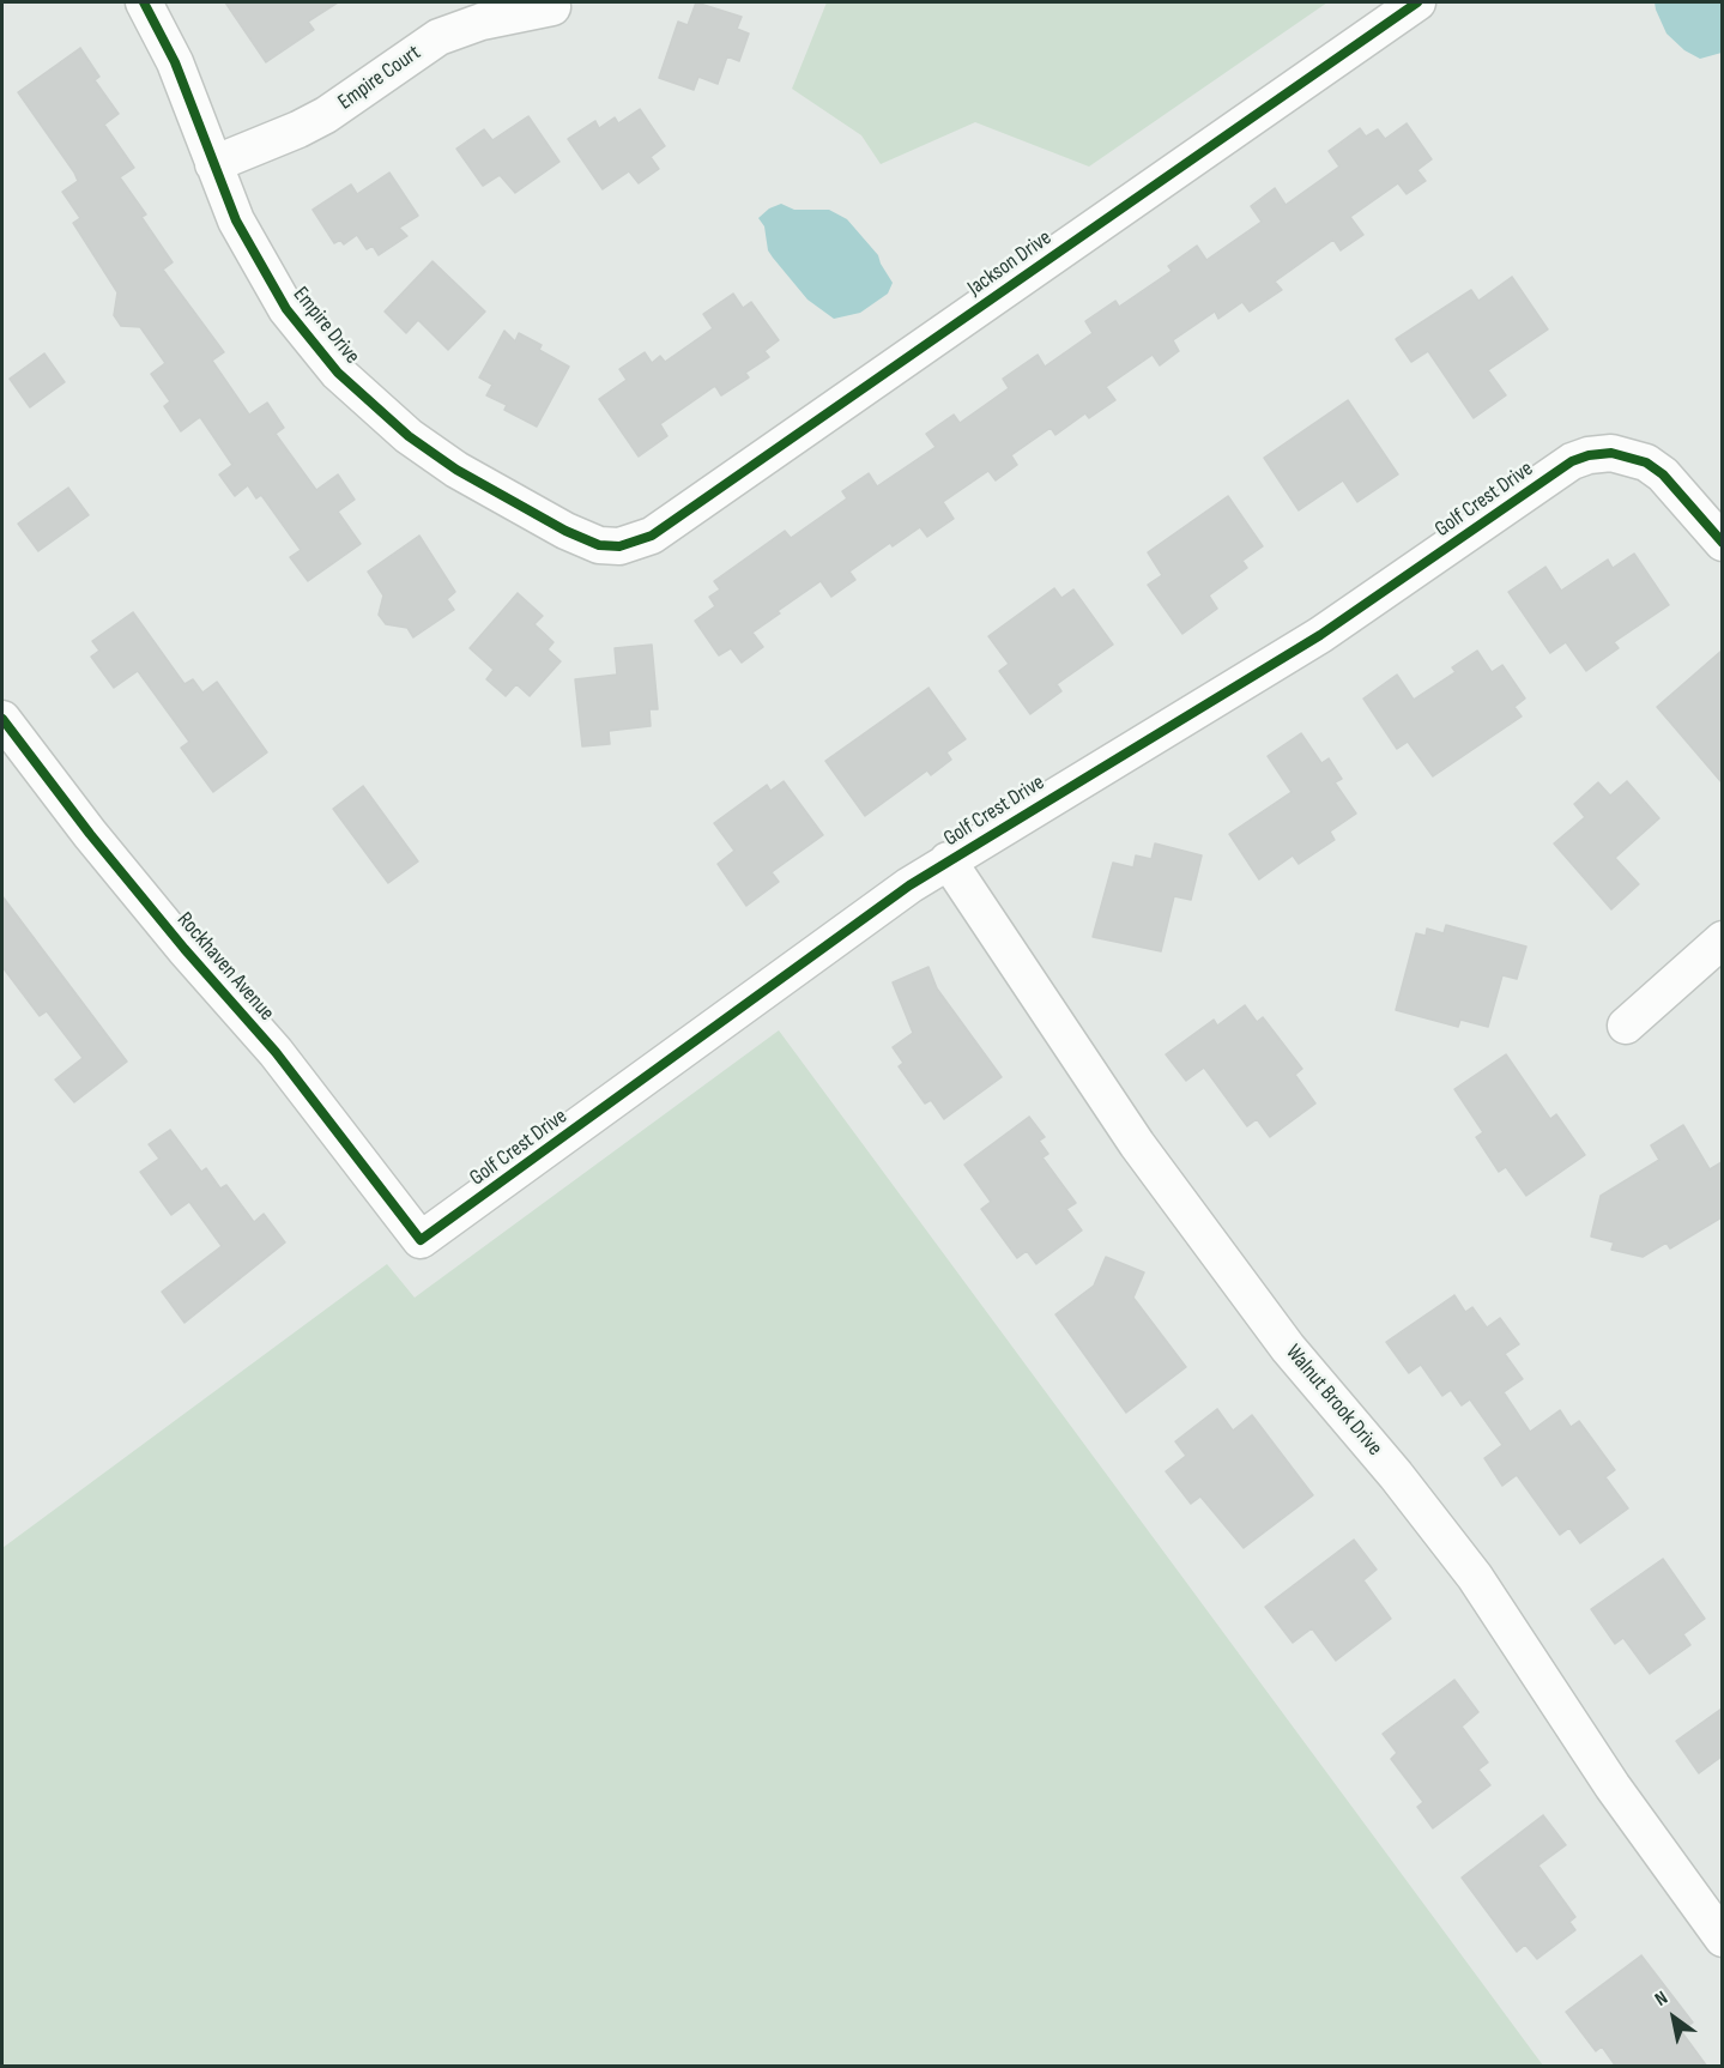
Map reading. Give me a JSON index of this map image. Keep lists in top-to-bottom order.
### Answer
{
  "streets": {
    "street": [
      "Empire Court",
      "Jackson Drive",
      "Empire Drive",
      "Golf Crest Drive",
      "Rockhaven Avenue",
      "Walnut Brook Drive"
    ]
  },
  "crossings": [
    ["Empire Court", "Empire Drive"],
    ["Jackson Drive", "Empire Drive"],
    ["Golf Crest Drive", "Rockhaven Avenue"],
    ["Golf Crest Drive", "Walnut Brook Drive"]
  ],
  "north": "top left"
}
